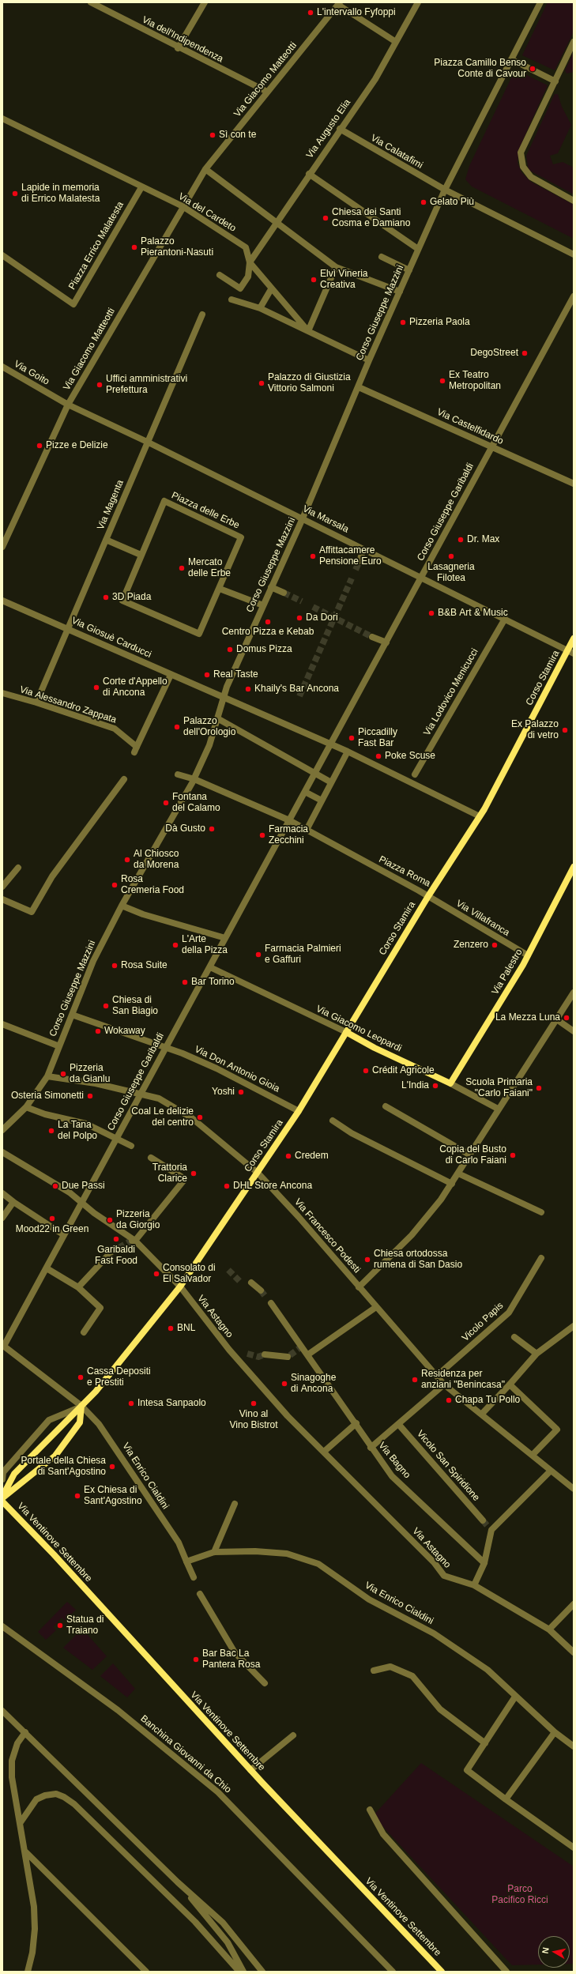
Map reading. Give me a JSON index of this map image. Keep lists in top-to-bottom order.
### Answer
{
  "streets": {
    "street": [
      "Via dell'Indipendenza",
      "Via Giacomo Matteotti",
      "Via Augusto Elia",
      "Via Calatafimi",
      "Via del Cardeto",
      "Piazza Errico Malatesta",
      "Corso Giuseppe Mazzini",
      "Via Goito",
      "Via Castelfidardo",
      "Via Magenta",
      "Piazza delle Erbe",
      "Corso Giuseppe Garibaldi",
      "Via Marsala",
      "Via Giosuè Carducci",
      "Corso Stamira",
      "Via Lodovico Menicucci",
      "Via Alessandro Zappata",
      "Piazza Roma",
      "Via Villafranca",
      "Via Palestro",
      "Via Giacomo Leopardi",
      "Via Don Antonio Gioia",
      "Via Francesco Podesti",
      "Via Astagno",
      "Vicolo Papis",
      "Via Bagno",
      "Vicolo San Spiridione",
      "Via Enrico Cialdini",
      "Via Ventinove Settembre",
      "Banchina Giovanni da Chio"
    ]
  },
  "crossings": [
    ["Via dell'Indipendenza", "Via Giacomo Matteotti"],
    ["Via Giacomo Matteotti", "Via del Cardeto"],
    ["Via Giacomo Matteotti", "Via Goito"],
    ["Via Giacomo Matteotti", "Via Marsala"],
    ["Via Augusto Elia", "Via Calatafimi"],
    ["Via Augusto Elia", "Via del Cardeto"],
    ["Via Calatafimi", "Corso Giuseppe Mazzini"],
    ["Via del Cardeto", "Piazza Errico Malatesta"],
    ["Via del Cardeto", "Corso Giuseppe Mazzini"],
    ["Corso Giuseppe Mazzini", "Via Castelfidardo"],
    ["Corso Giuseppe Mazzini", "Via Marsala"],
    ["Corso Giuseppe Mazzini", "Via Giosuè Carducci"],
    ["Corso Giuseppe Mazzini", "Piazza Roma"],
    ["Corso Giuseppe Mazzini", "Via Don Antonio Gioia"],
    ["Corso Giuseppe Mazzini", "Via Francesco Podesti"],
    ["Via Goito", "Via Marsala"],
    ["Via Castelfidardo", "Corso Giuseppe Garibaldi"],
    ["Via Magenta", "Via Marsala"],
    ["Via Magenta", "Via Giosuè Carducci"],
    ["Via Magenta", "Via Alessandro Zappata"],
    ["Corso Giuseppe Garibaldi", "Via Marsala"],
    ["Corso Giuseppe Garibaldi", "Piazza Roma"],
    ["Corso Giuseppe Garibaldi", "Via Giacomo Leopardi"],
    ["Corso Giuseppe Garibaldi", "Via Don Antonio Gioia"],
    ["Corso Giuseppe Garibaldi", "Via Francesco Podesti"],
    ["Corso Giuseppe Garibaldi", "Via Astagno"],
    ["Corso Giuseppe Garibaldi", "Via Enrico Cialdini"],
    ["Via Marsala", "Corso Stamira"],
    ["Via Marsala", "Via Lodovico Menicucci"],
    ["Via Giosuè Carducci", "Via Alessandro Zappata"],
    ["Corso Stamira", "Piazza Roma"],
    ["Corso Stamira", "Via Villafranca"],
    ["Corso Stamira", "Via Giacomo Leopardi"],
    ["Corso Stamira", "Via Don Antonio Gioia"],
    ["Corso Stamira", "Via Francesco Podesti"],
    ["Corso Stamira", "Via Astagno"],
    ["Corso Stamira", "Via Enrico Cialdini"],
    ["Piazza Roma", "Via Villafranca"],
    ["Via Villafranca", "Via Palestro"],
    ["Via Palestro", "Via Giacomo Leopardi"],
    ["Via Francesco Podesti", "Vicolo Papis"]
  ],
  "parks": ["Parco Pacifico Ricci"],
  "places": [
    "L'intervallo Fyfoppi",
    "Piazza Camillo Benso Conte di Cavour",
    "Sì con te",
    "Lapide in memoria di Errico Malatesta",
    "Gelato Più",
    "Chiesa dei Santi Cosma e Damiano",
    "Palazzo Pierantoni-Nasuti",
    "Elvì Vineria Creativa",
    "Pizzeria Paola",
    "DegoStreet",
    "Ex Teatro Metropolitan",
    "Palazzo di Giustizia Vittorio Salmoni",
    "Uffici amministrativi Prefettura",
    "Pizze e Delizie",
    "Dr. Max",
    "Affittacamere Pensione Euro",
    "Lasagneria Filotea",
    "Mercato delle Erbe",
    "3D Piada",
    "B&B Art & Music",
    "Da Dori",
    "Centro Pizza e Kebab",
    "Domus Pizza",
    "Real Taste",
    "Corte d'Appello di Ancona",
    "Khaily's Bar Ancona",
    "Palazzo dell'Orologio",
    "Ex Palazzo di vetro",
    "Piccadilly Fast Bar",
    "Poke Scuse",
    "Fontana del Calamo",
    "Dà Gusto",
    "Farmacia Zecchini",
    "Al Chiosco da Morena",
    "Rosa Cremeria Food",
    "L'Arte della Pizza",
    "Zenzero",
    "Farmacia Palmieri e Gaffuri",
    "Rosa Suite",
    "Bar Torino",
    "Chiesa di San Biagio",
    "La Mezza Luna",
    "Wokaway",
    "Crédit Agricole",
    "Pizzeria da Gianlu",
    "L'India",
    "Scuola Primaria \"Carlo Faiani\"",
    "Yoshi",
    "Osteria Simonetti",
    "Coal Le delizie del centro",
    "La Tana del Polpo",
    "Copia del Busto di Carlo Faiani",
    "Credem",
    "Trattoria Clarice",
    "Due Passi",
    "DHL Store Ancona",
    "Mood22 in Green",
    "Pizzeria da Giorgio",
    "Garibaldi Fast Food",
    "Chiesa ortodossa rumena di San Dasio",
    "Consolato di El Salvador",
    "BNL",
    "Cassa Depositi e Prestiti",
    "Residenza per anziani \"Benincasa\"",
    "Sinagoghe di Ancona",
    "Chapa Tu Pollo",
    "Intesa Sanpaolo",
    "Vino al Vino Bistrot",
    "Portale della Chiesa di Sant'Agostino",
    "Ex Chiesa di Sant'Agostino",
    "Statua di Traiano",
    "Bar Bac La Pantera Rosa"
  ],
  "north": "left"
}
